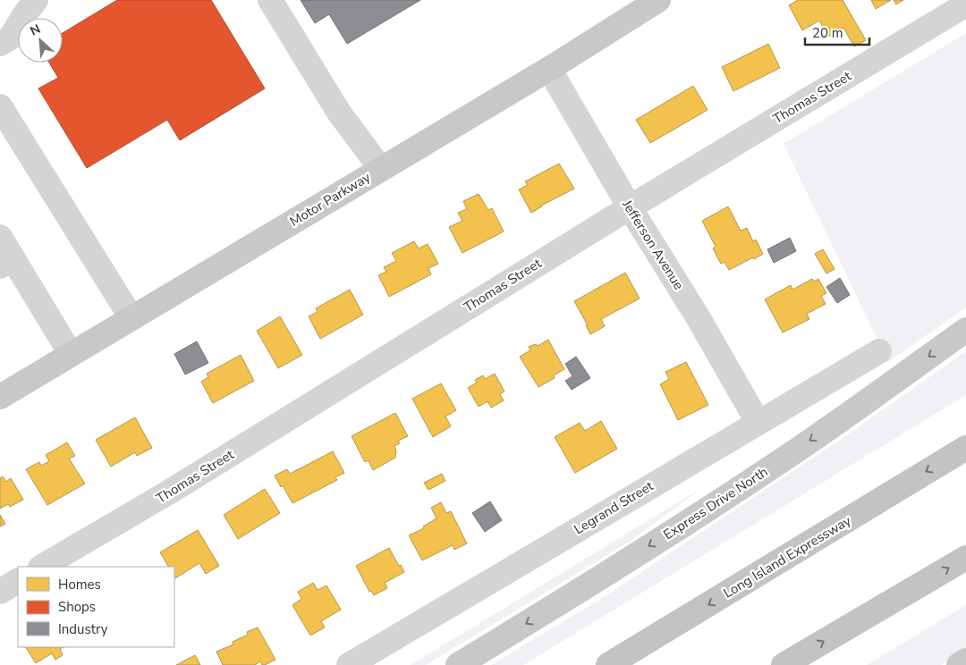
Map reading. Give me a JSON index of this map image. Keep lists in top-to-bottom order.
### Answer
{
  "streets": {
    "highway": ["Long Island Expressway"],
    "main road": ["Motor Parkway", "Express Drive North"],
    "street": ["Thomas Street", "Jefferson Avenue", "Legrand Street"]
  },
  "crossings": [
    ["Thomas Street", "Jefferson Avenue"],
    ["Motor Parkway", "Jefferson Avenue"],
    ["Jefferson Avenue", "Legrand Street"]
  ],
  "one_way": ["Express Drive North"],
  "legend": ["Homes", "Shops", "Industry"],
  "scale_bar": "20 m",
  "north": "top left"
}
